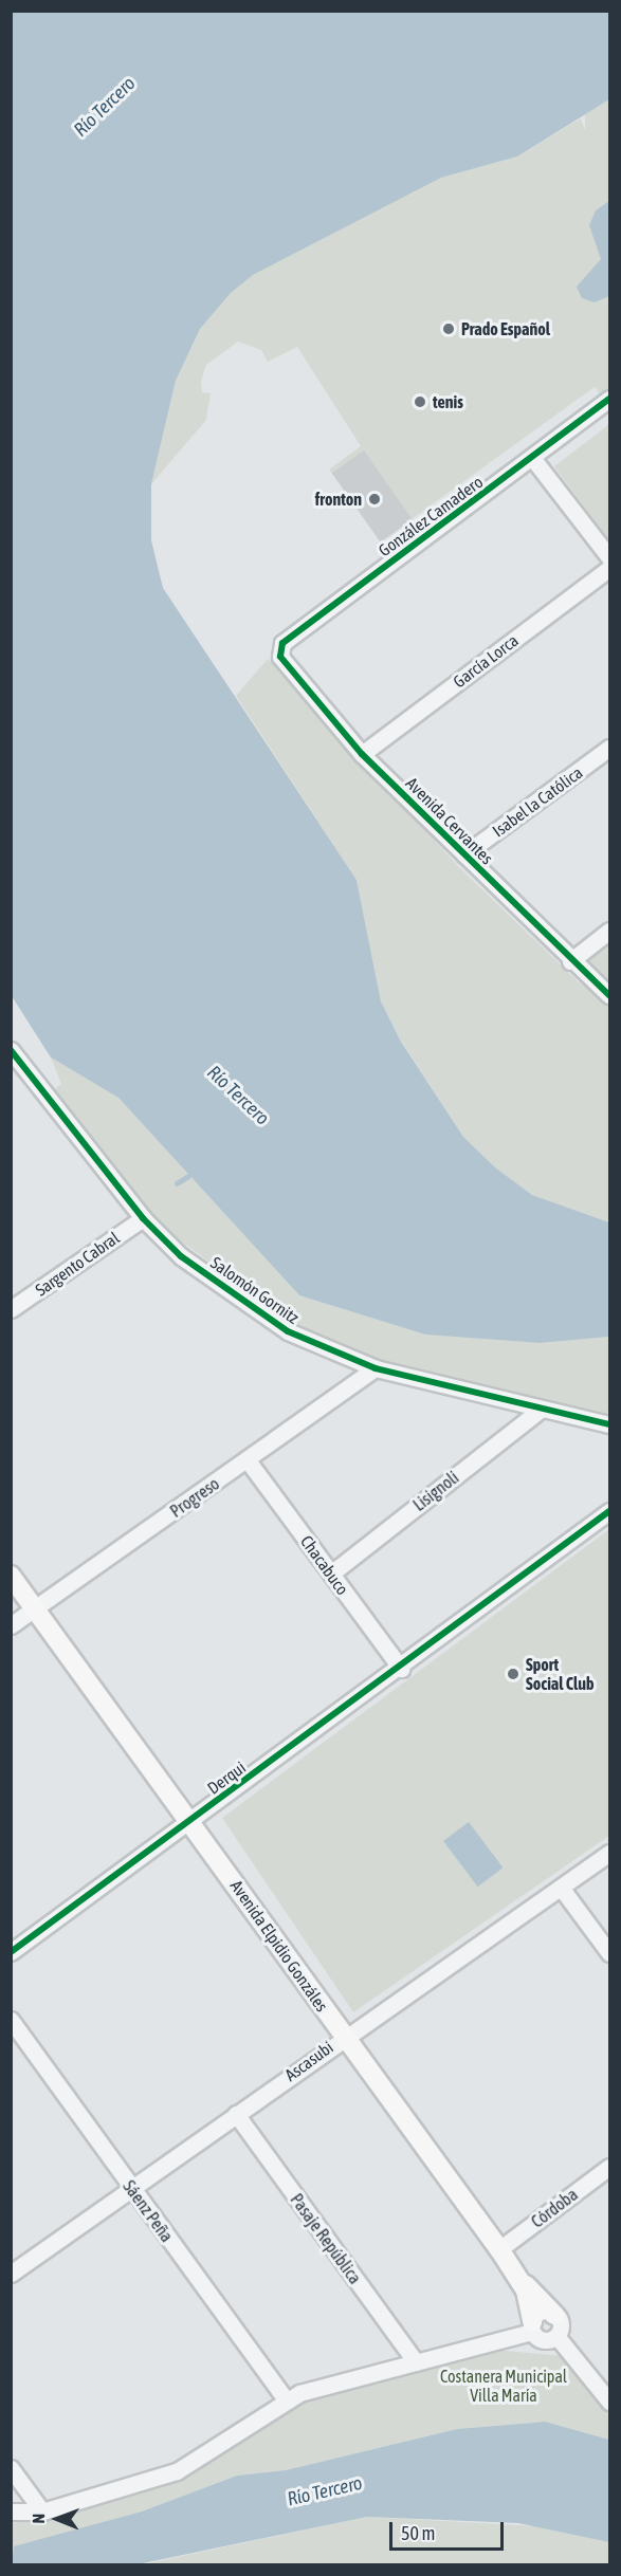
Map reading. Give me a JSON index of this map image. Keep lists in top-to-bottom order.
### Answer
{
  "streets": {
    "main road": ["Avenida Elpidio Gonzáles"],
    "street": [
      "González Camadero",
      "García Lorca",
      "Isabel la Católica",
      "Avenida Cervantes",
      "Sargento Cabral",
      "Salomón Gornitz",
      "Lisignoli",
      "Progreso",
      "Chacabuco",
      "Derqui",
      "Ascasubi",
      "Córdoba",
      "Sáenz Peña",
      "Pasaje República"
    ]
  },
  "crossings": [
    ["González Camadero", "Avenida Cervantes"],
    ["García Lorca", "Avenida Cervantes"],
    ["Isabel la Católica", "Avenida Cervantes"],
    ["Sargento Cabral", "Salomón Gornitz"],
    ["Salomón Gornitz", "Lisignoli"],
    ["Salomón Gornitz", "Progreso"],
    ["Lisignoli", "Chacabuco"],
    ["Progreso", "Chacabuco"],
    ["Progreso", "Avenida Elpidio Gonzáles"],
    ["Chacabuco", "Derqui"],
    ["Derqui", "Avenida Elpidio Gonzáles"],
    ["Avenida Elpidio Gonzáles", "Ascasubi"],
    ["Avenida Elpidio Gonzáles", "Córdoba"],
    ["Ascasubi", "Sáenz Peña"],
    ["Ascasubi", "Pasaje República"]
  ],
  "water": ["Río Tercero"],
  "parks": ["Costanera Municipal Villa María"],
  "places": [
    "Prado Español",
    "tenis",
    "fronton",
    "Sport Social Club"
  ],
  "scale_bar": "50 m",
  "north": "left"
}
